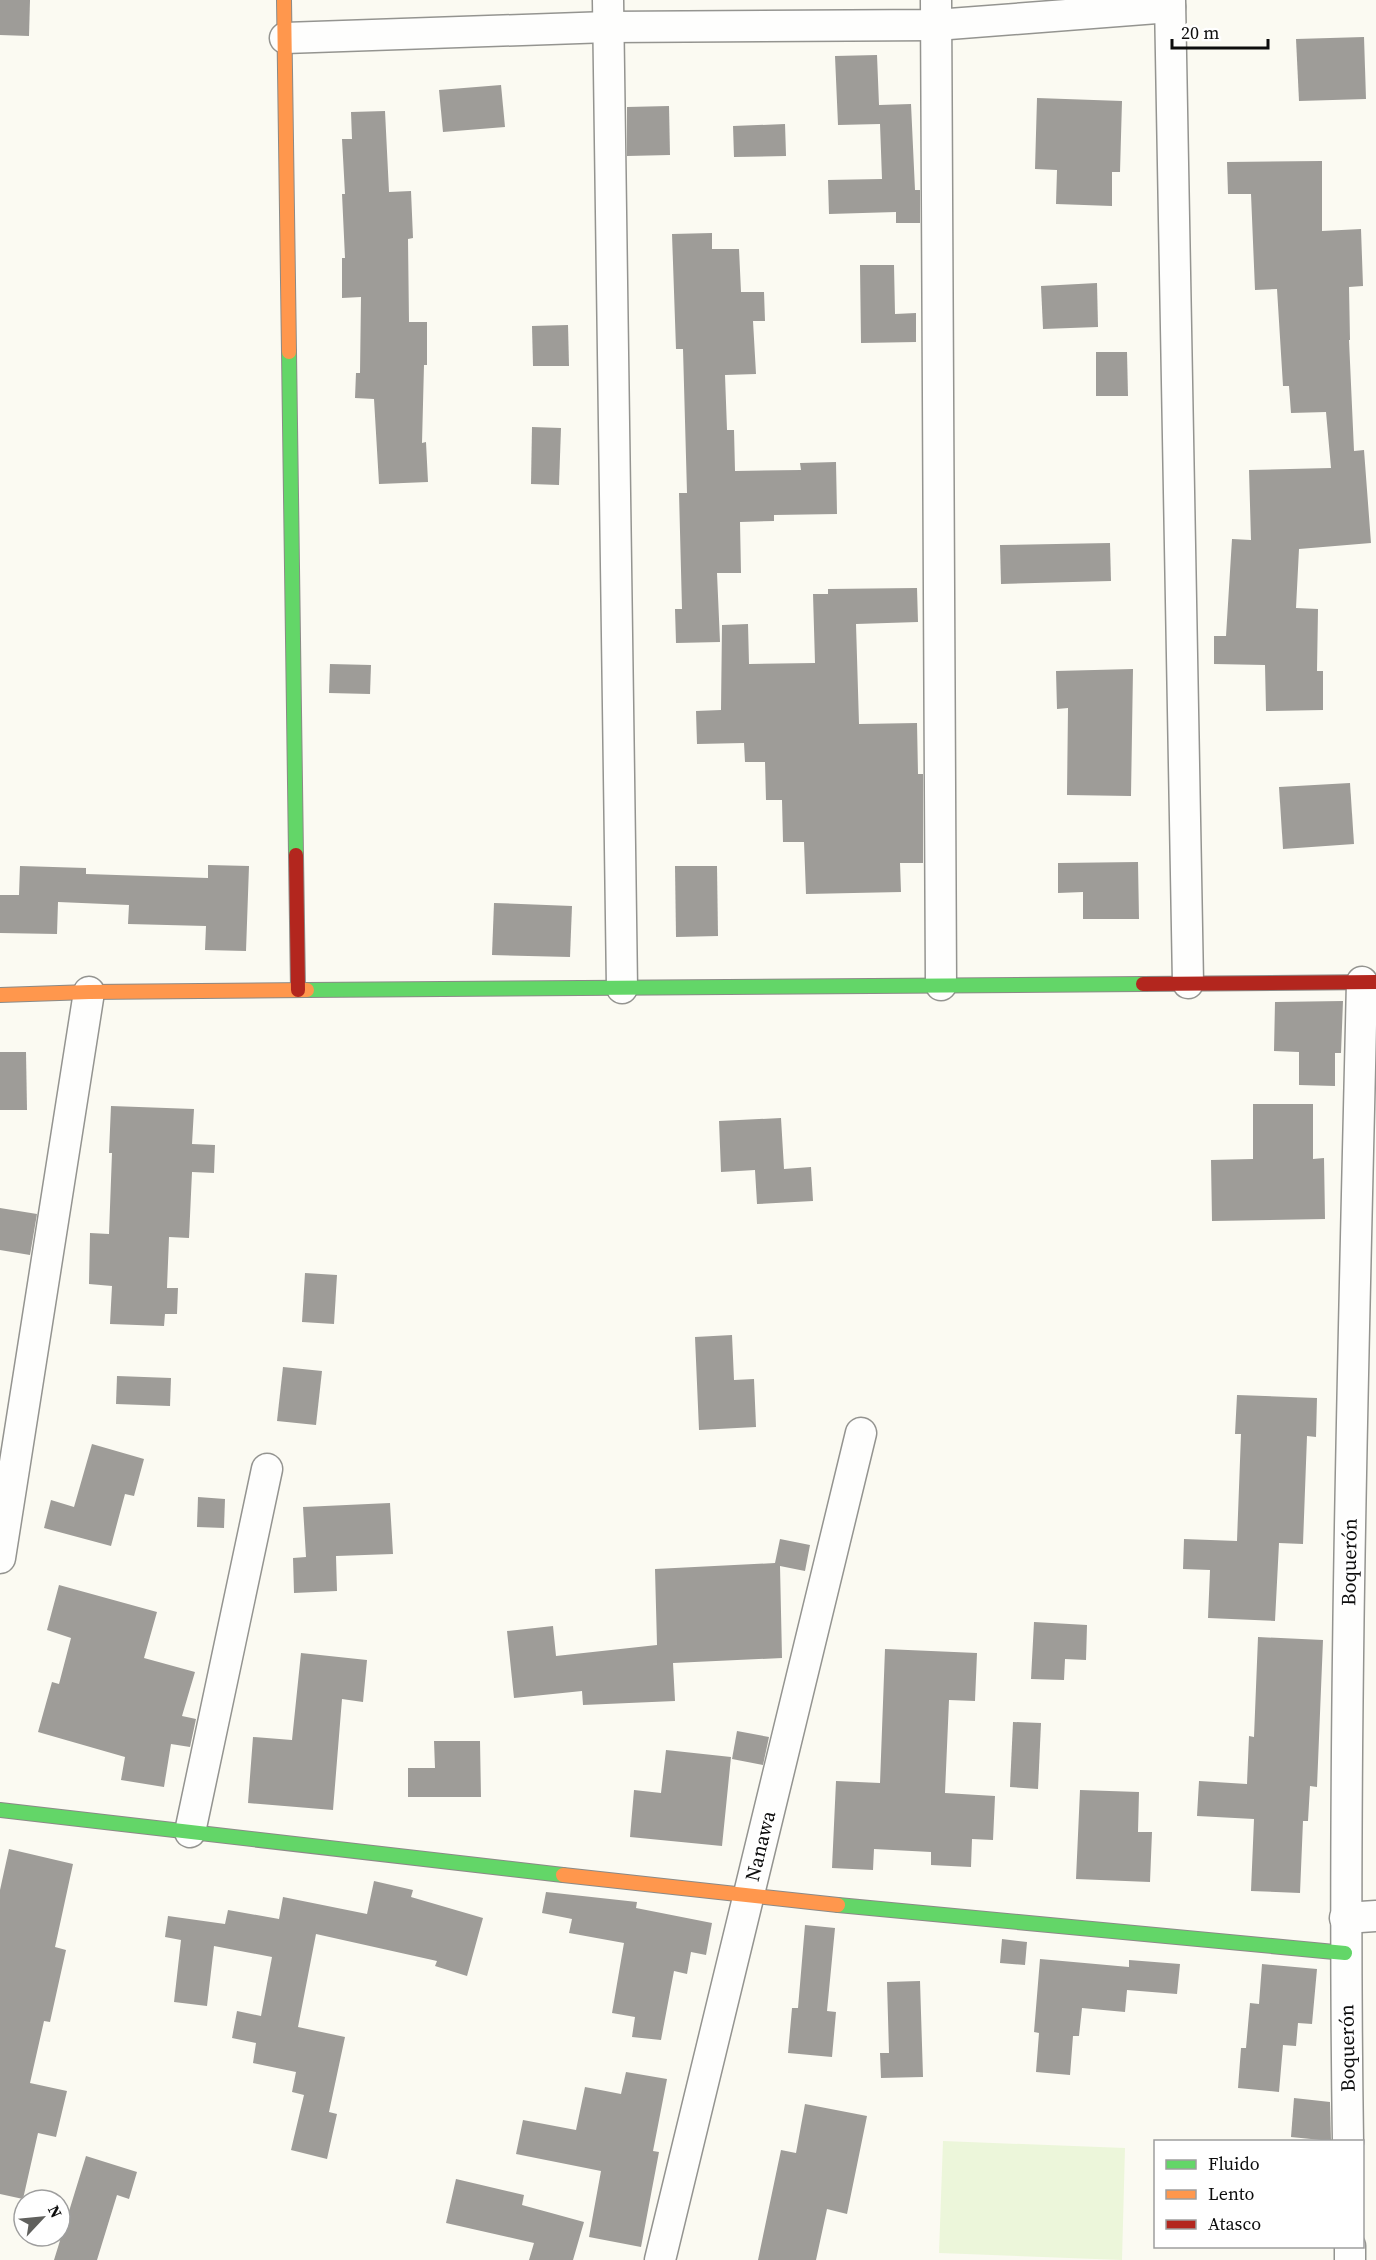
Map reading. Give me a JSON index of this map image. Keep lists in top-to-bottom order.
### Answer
{
  "streets": {
    "street": ["Boquerón", "Nanawa"]
  },
  "legend": ["Fluido", "Lento", "Atasco"],
  "scale_bar": "20 m",
  "north": "top right"
}
